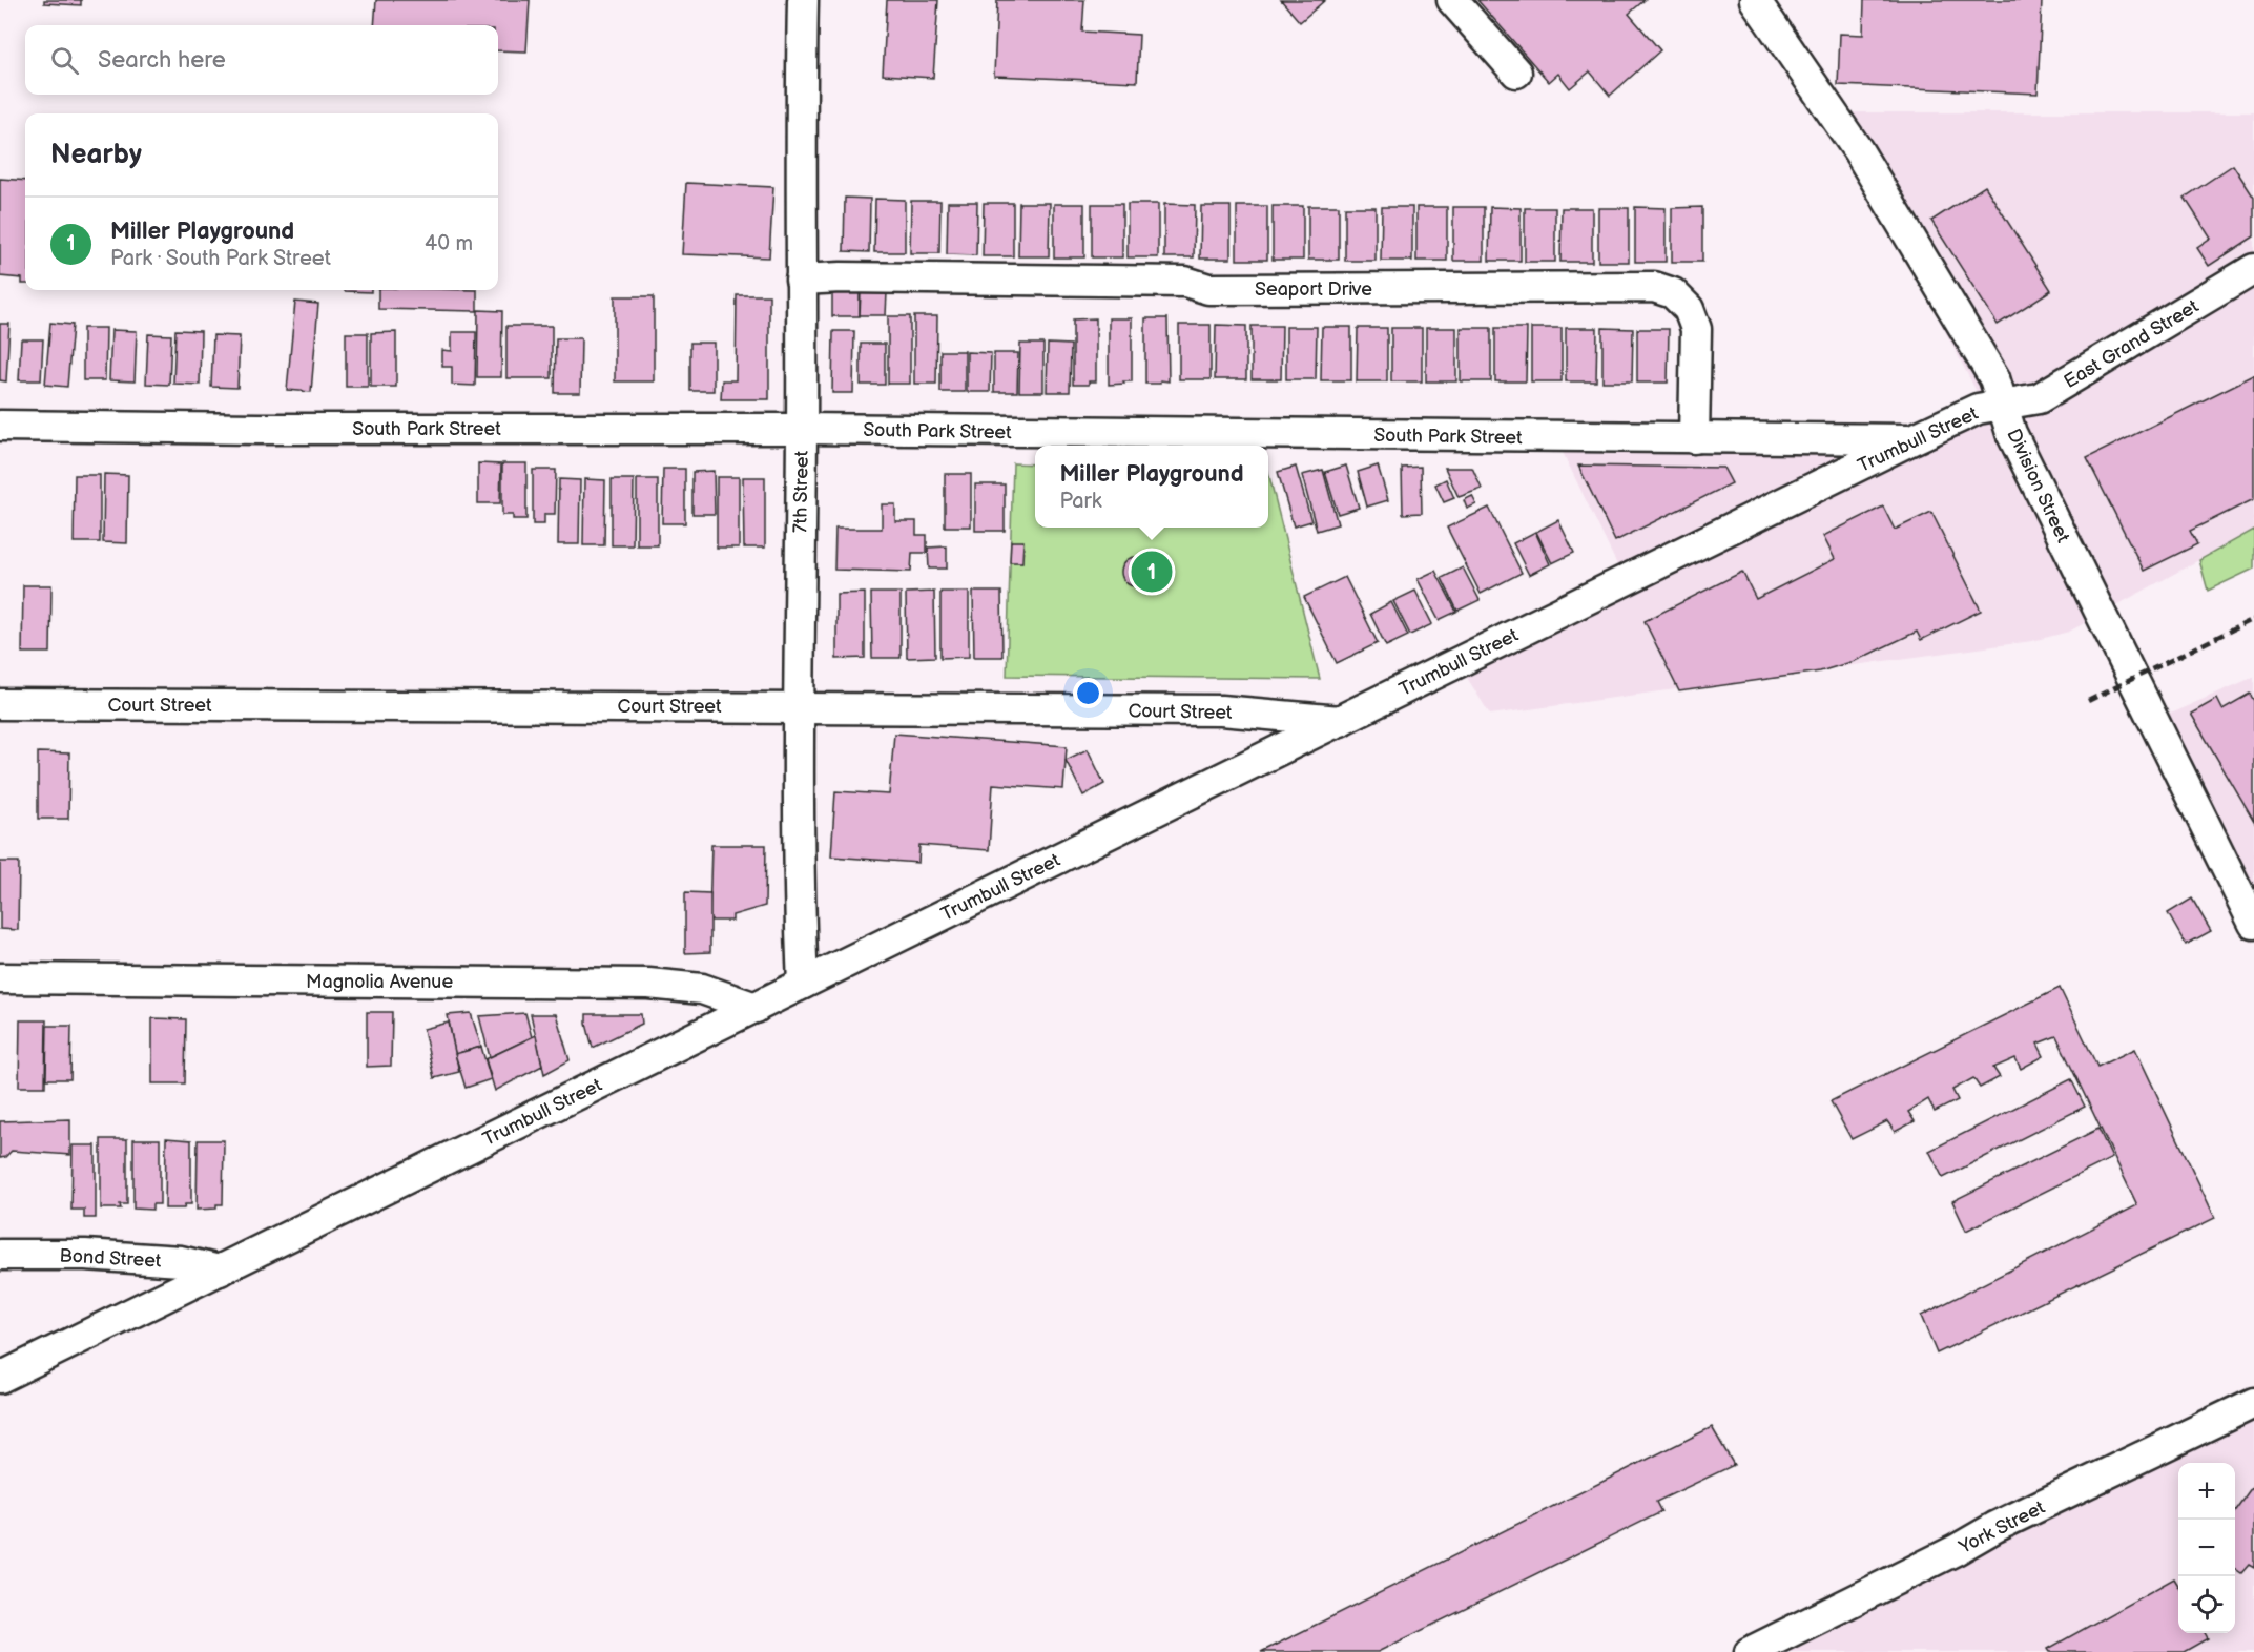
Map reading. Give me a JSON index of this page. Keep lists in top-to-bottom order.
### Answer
{
  "streets": {
    "street": [
      "Seaport Drive",
      "East Grand Street",
      "South Park Street",
      "Trumbull Street",
      "Division Street",
      "7th Street",
      "Court Street",
      "Magnolia Avenue",
      "Bond Street",
      "York Street"
    ]
  },
  "crossings": [
    ["Seaport Drive", "South Park Street"],
    ["Seaport Drive", "7th Street"],
    ["East Grand Street", "Trumbull Street"],
    ["East Grand Street", "Division Street"],
    ["South Park Street", "Trumbull Street"],
    ["South Park Street", "7th Street"],
    ["Trumbull Street", "Division Street"],
    ["Trumbull Street", "7th Street"],
    ["Trumbull Street", "Court Street"],
    ["Trumbull Street", "Magnolia Avenue"],
    ["Trumbull Street", "Bond Street"],
    ["7th Street", "Court Street"]
  ],
  "page": {
    "search": "Search here",
    "heading": "Nearby",
    "list": [
      {
        "mark": "1",
        "name": "Miller Playground",
        "note": "Park · South Park Street",
        "value": "40 m"
      }
    ],
    "popup": ["Miller Playground", "Park"],
    "pins": "1",
    "map_buttons": ["+", "−"]
  }
}
